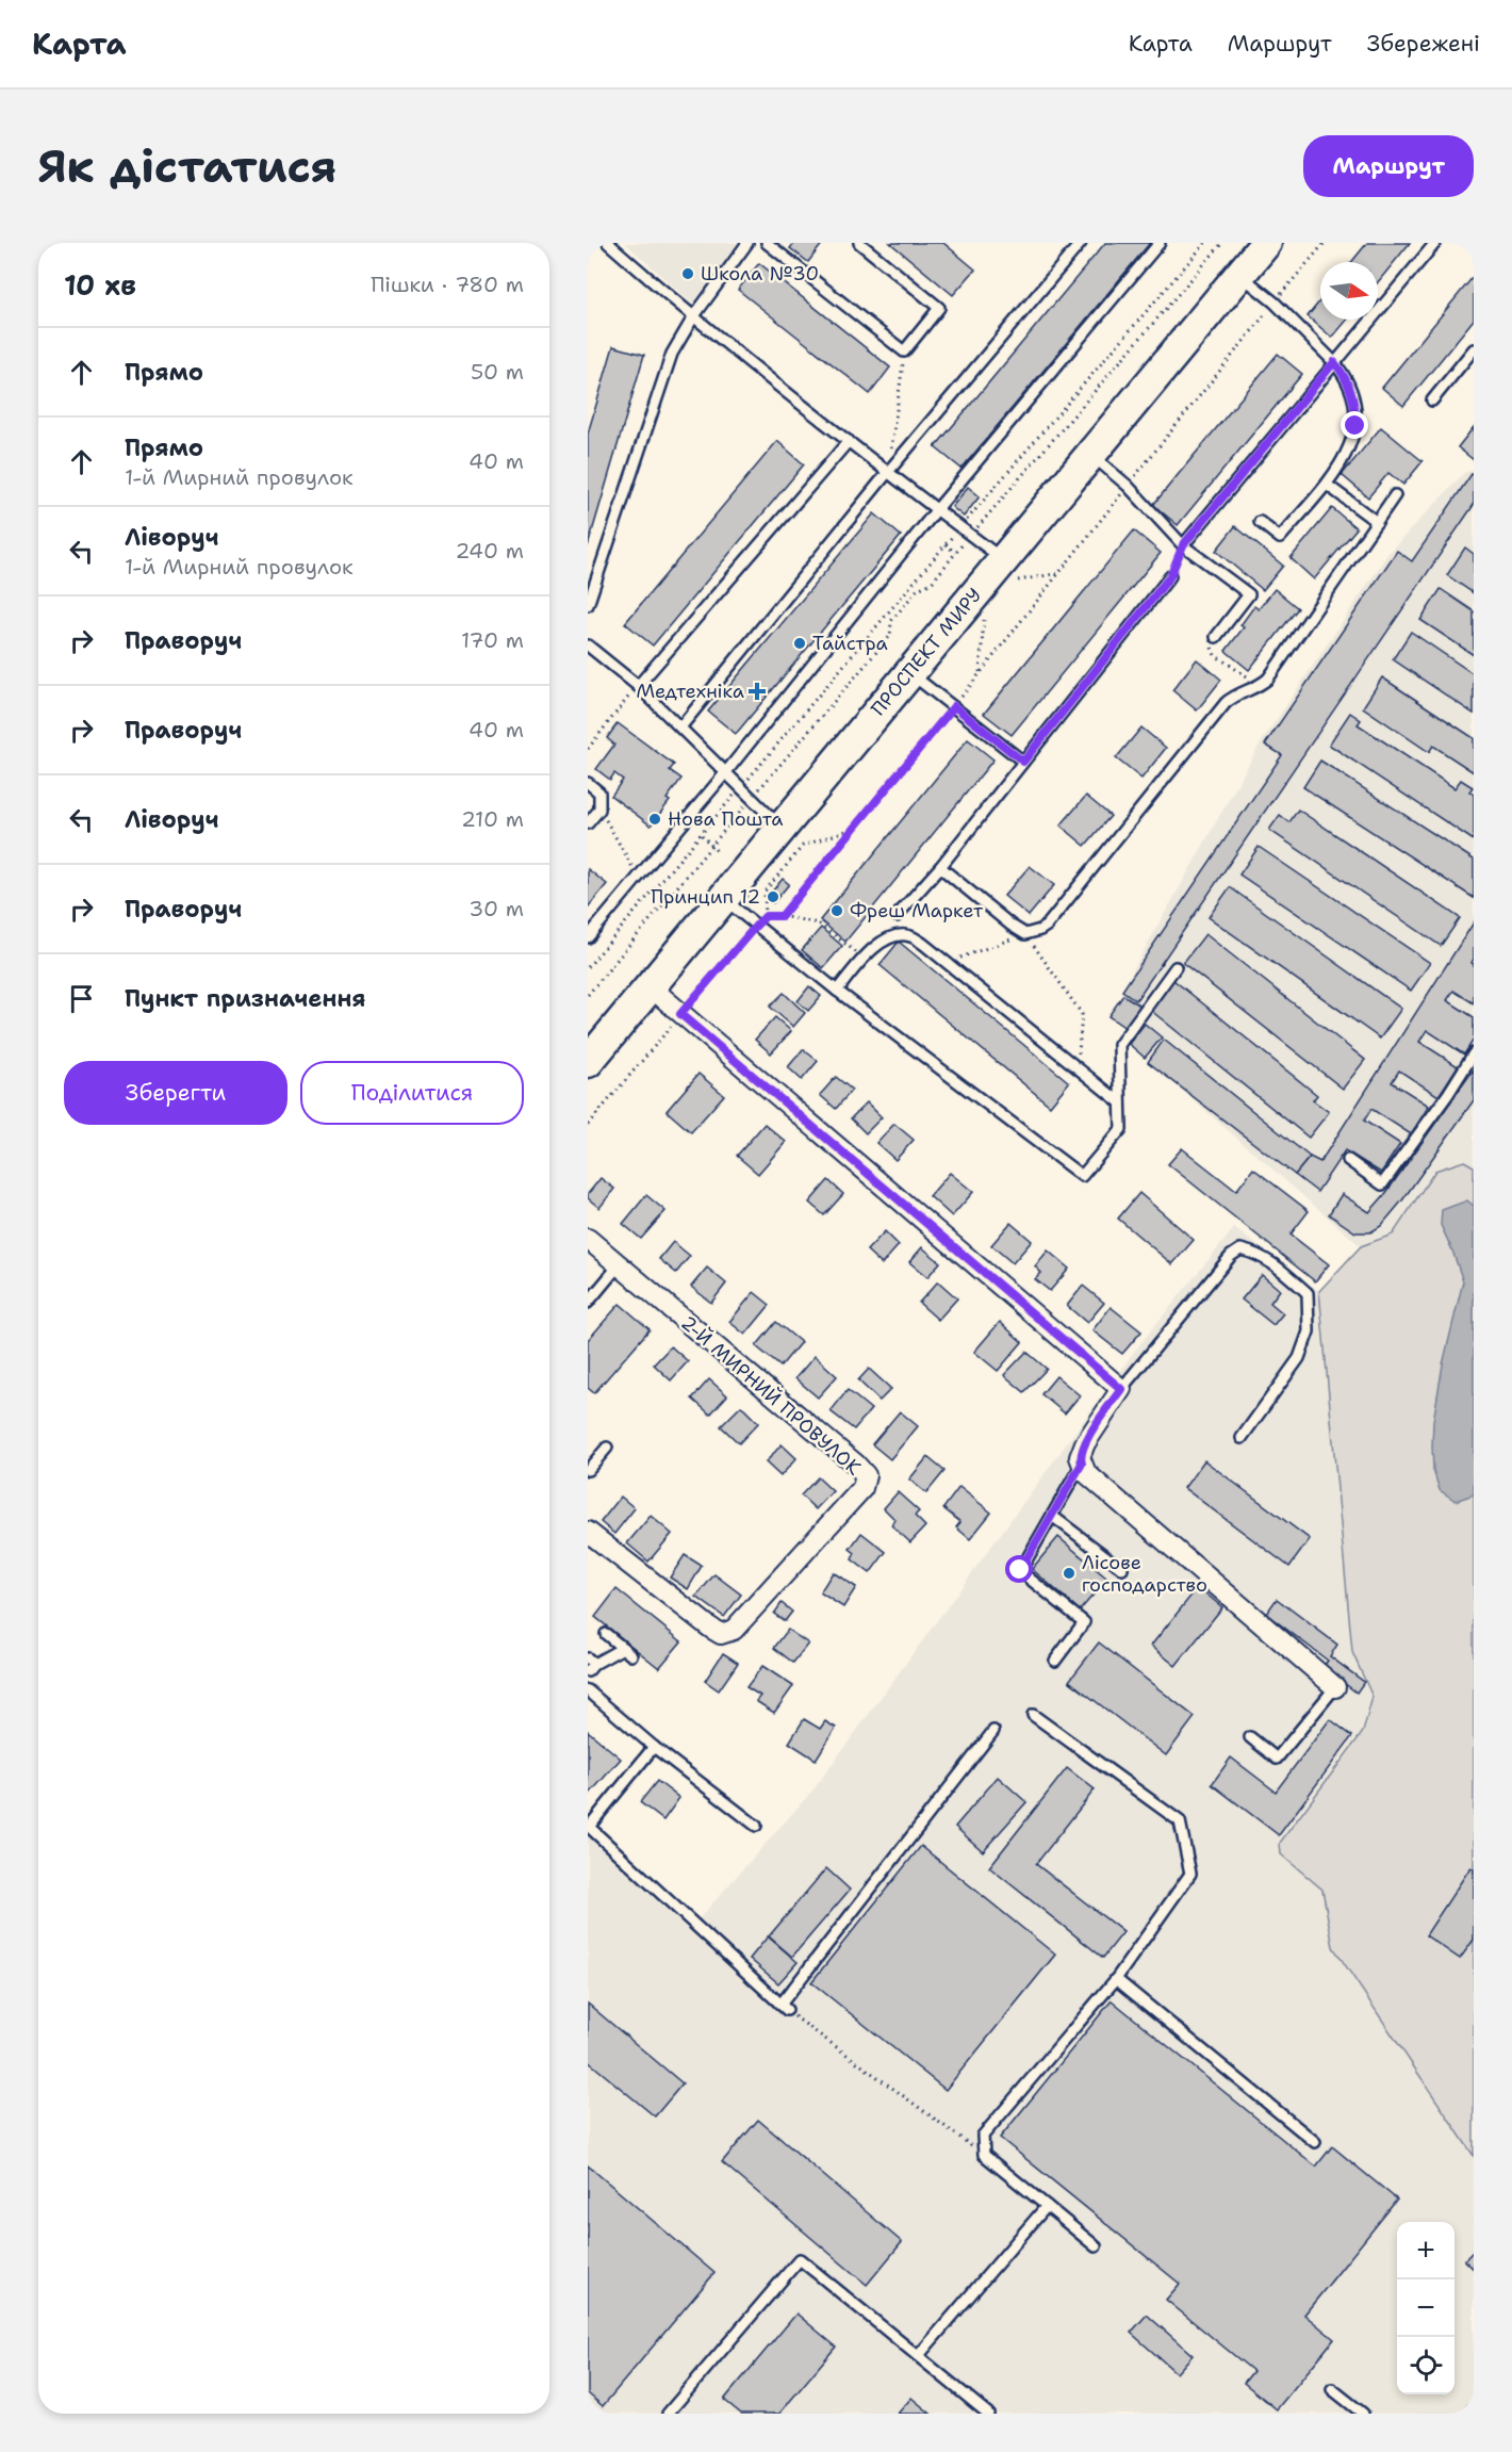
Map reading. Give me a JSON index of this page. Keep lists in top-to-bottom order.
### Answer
{
  "streets": {
    "main road": ["ПРОСПЕКТ МИРУ"],
    "street": ["2-Й МИРНИЙ ПРОВУЛОК"]
  },
  "places": {
    "other": [
      "Школа №30",
      "Тайстра",
      "Нова Пошта",
      "Принцип 12",
      "Фреш Маркет",
      "Лісове господарство"
    ],
    "health": ["Медтехніка"]
  },
  "north": "right",
  "page": {
    "header": "Карта",
    "nav": ["Карта", "Маршрут", "Збережені"],
    "buttons": [
      "Маршрут",
      ["Зберегти", "Поділитися"]
    ],
    "title": "Як дістатися",
    "heading": ["10 хв", "Пішки · 780 m"],
    "list": [
      ["Прямо", "50 m"],
      ["Прямо", "1-й Мирний провулок", "40 m"],
      ["Ліворуч", "1-й Мирний провулок", "240 m"],
      ["Праворуч", "170 m"],
      ["Праворуч", "40 m"],
      ["Ліворуч", "210 m"],
      ["Праворуч", "30 m"],
      "Пункт призначення"
    ],
    "map_buttons": ["+", "−"]
  }
}
